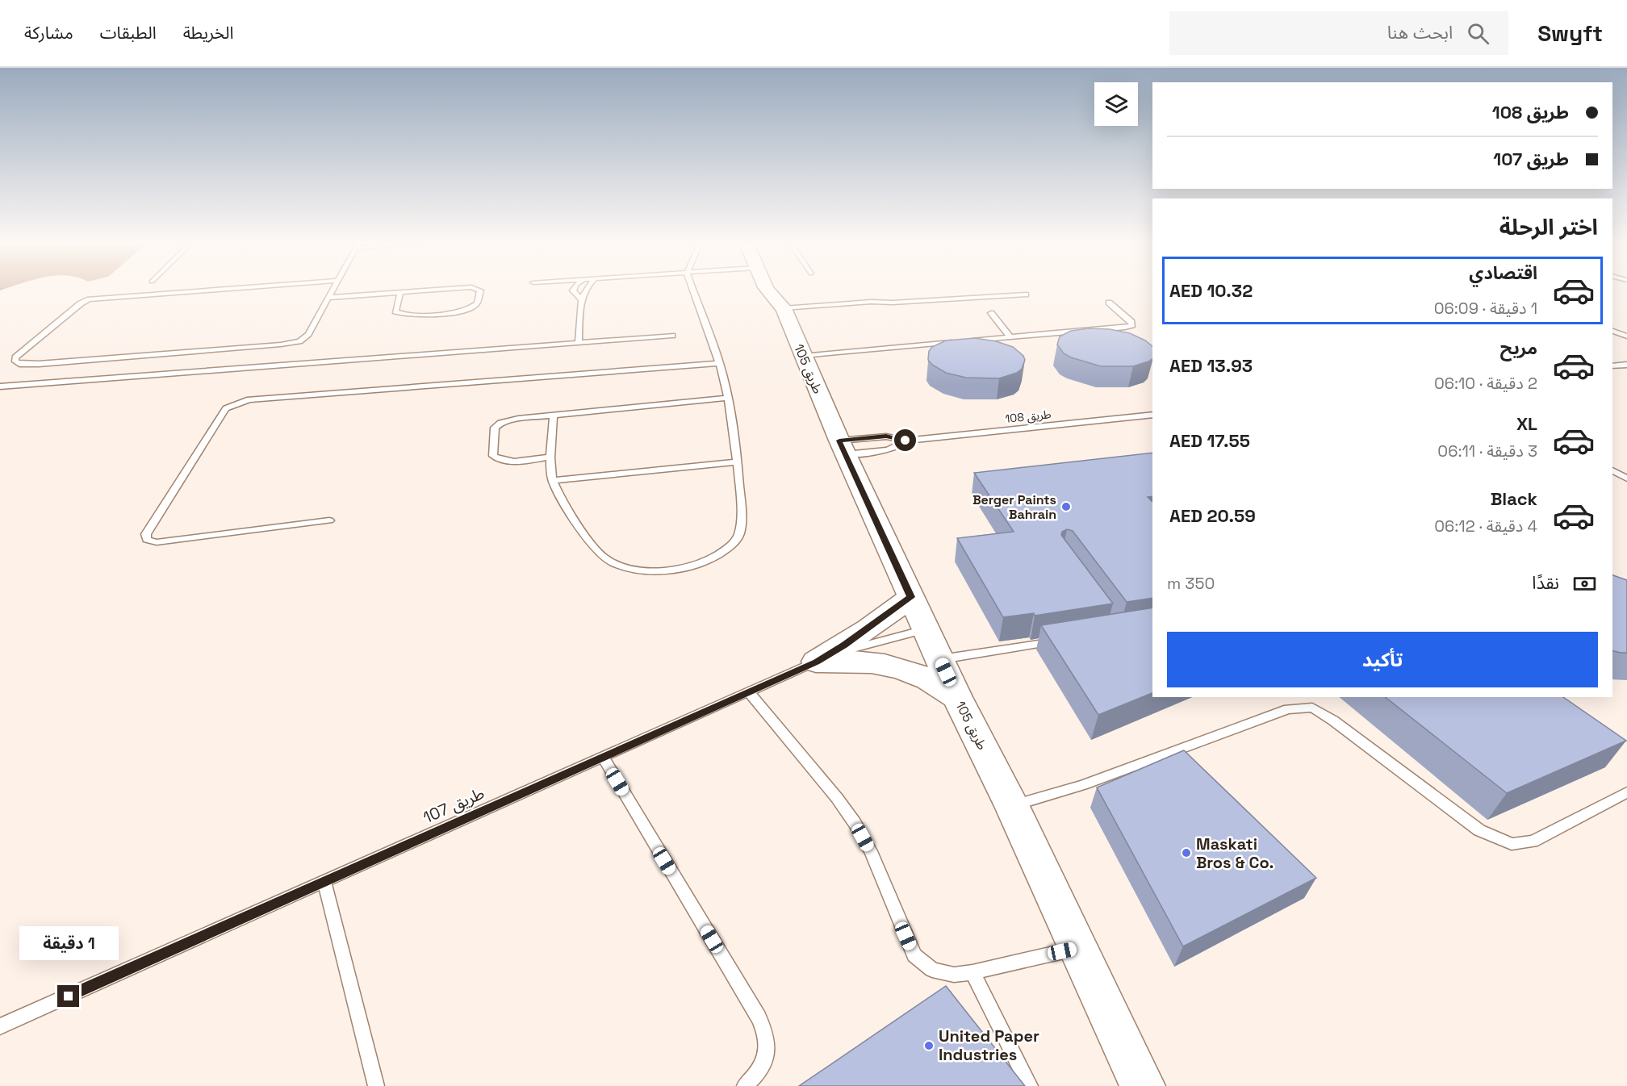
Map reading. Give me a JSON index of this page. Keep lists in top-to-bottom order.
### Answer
{
  "streets": {
    "street": ["طريق 105"],
    "lane": ["طريق 108", "طريق 107"]
  },
  "crossings": [
    ["طريق 105", "طريق 108"],
    ["طريق 105", "طريق 107"]
  ],
  "places": ["Berger Paints Bahrain", "Maskati Bros & Co.", "United Paper Industries"],
  "page": {
    "header": "Swyft",
    "search": "ابحث هنا",
    "nav": ["الخريطة", "الطبقات", "مشاركة"],
    "banner": ["طريق 108", "طريق 107"],
    "heading": "اختر الرحلة",
    "list": [
      {
        "name": "اقتصادي",
        "note": "1 دقيقة · 06:09",
        "value": "AED 10.32"
      },
      {
        "name": "مريح",
        "note": "2 دقيقة · 06:10",
        "value": "AED 13.93"
      },
      {
        "name": "XL",
        "note": "3 دقيقة · 06:11",
        "value": "AED 17.55"
      },
      {
        "name": "Black",
        "note": "4 دقيقة · 06:12",
        "value": "AED 20.59"
      }
    ],
    "pay": ["نقدًا", "350 m"],
    "buttons": "تأكيد",
    "bubble": "1 دقيقة"
  }
}
